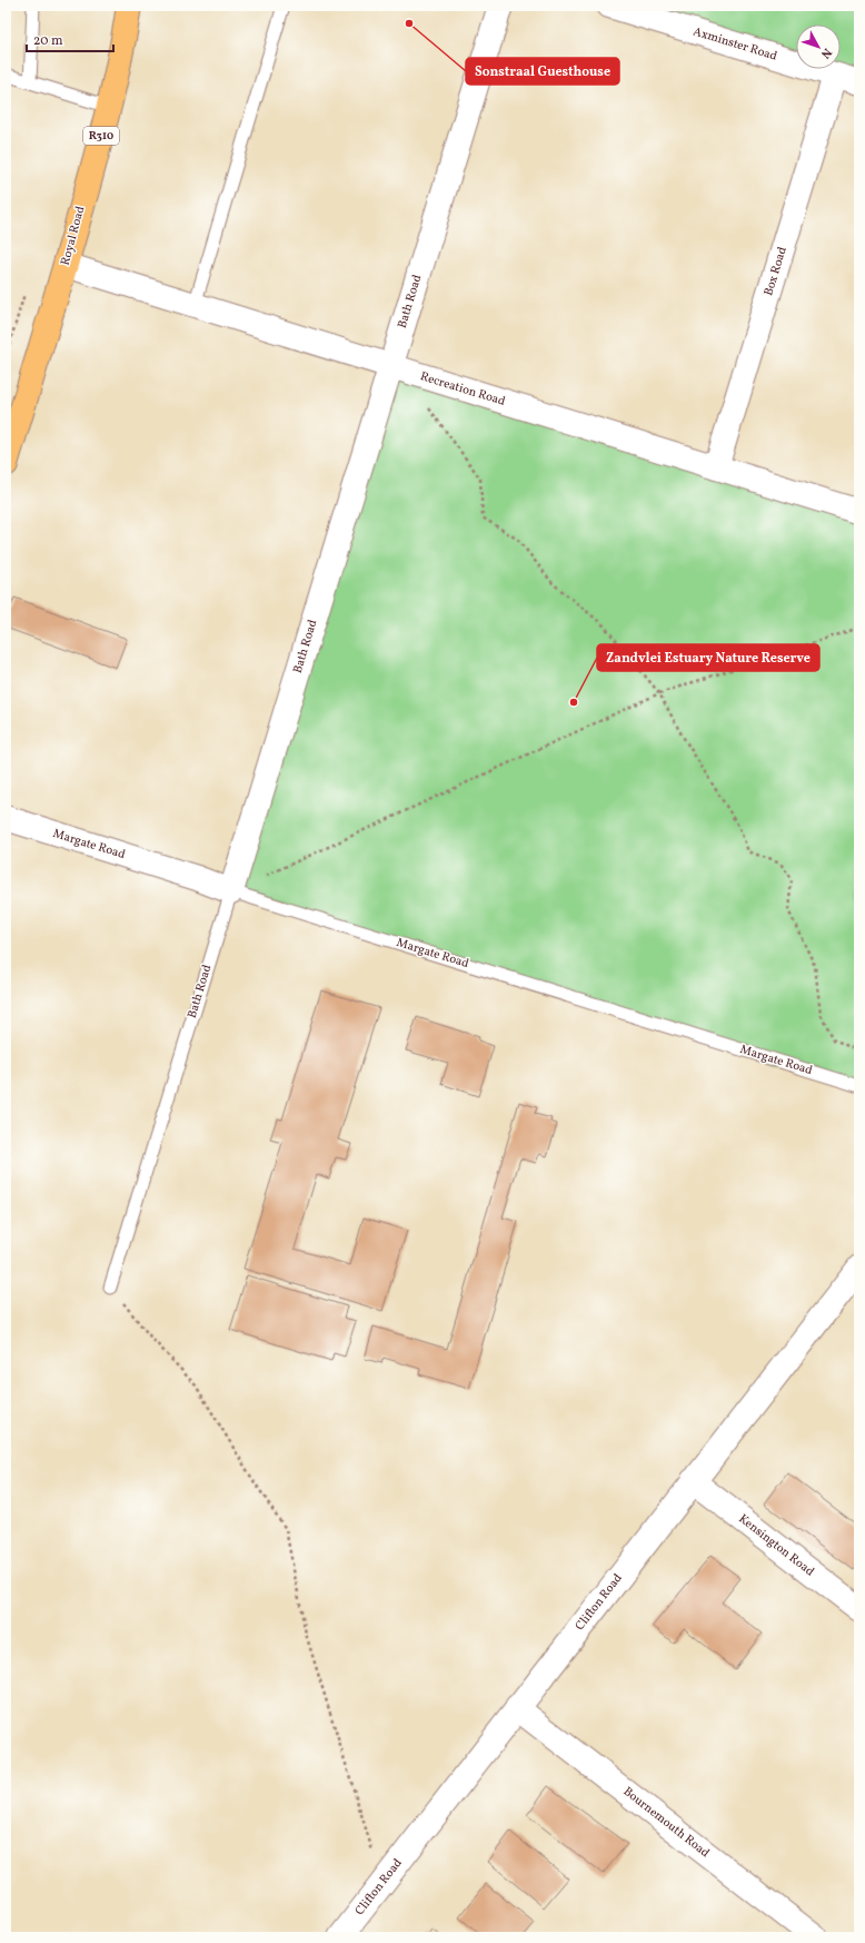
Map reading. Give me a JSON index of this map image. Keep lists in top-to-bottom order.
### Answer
{
  "streets": {
    "main road": ["R310", "Royal Road"],
    "street": [
      "Axminster Road",
      "Box Road",
      "Bath Road",
      "Recreation Road",
      "Margate Road",
      "Kensington Road",
      "Clifton Road",
      "Bournemouth Road"
    ]
  },
  "crossings": [
    ["Axminster Road", "Box Road"],
    ["Royal Road", "Recreation Road"],
    ["Box Road", "Recreation Road"],
    ["Bath Road", "Recreation Road"],
    ["Bath Road", "Margate Road"],
    ["Kensington Road", "Clifton Road"],
    ["Clifton Road", "Bournemouth Road"]
  ],
  "places": ["Sonstraal Guesthouse", "Zandvlei Estuary Nature Reserve"],
  "scale_bar": "20 m",
  "north": "bottom right"
}
